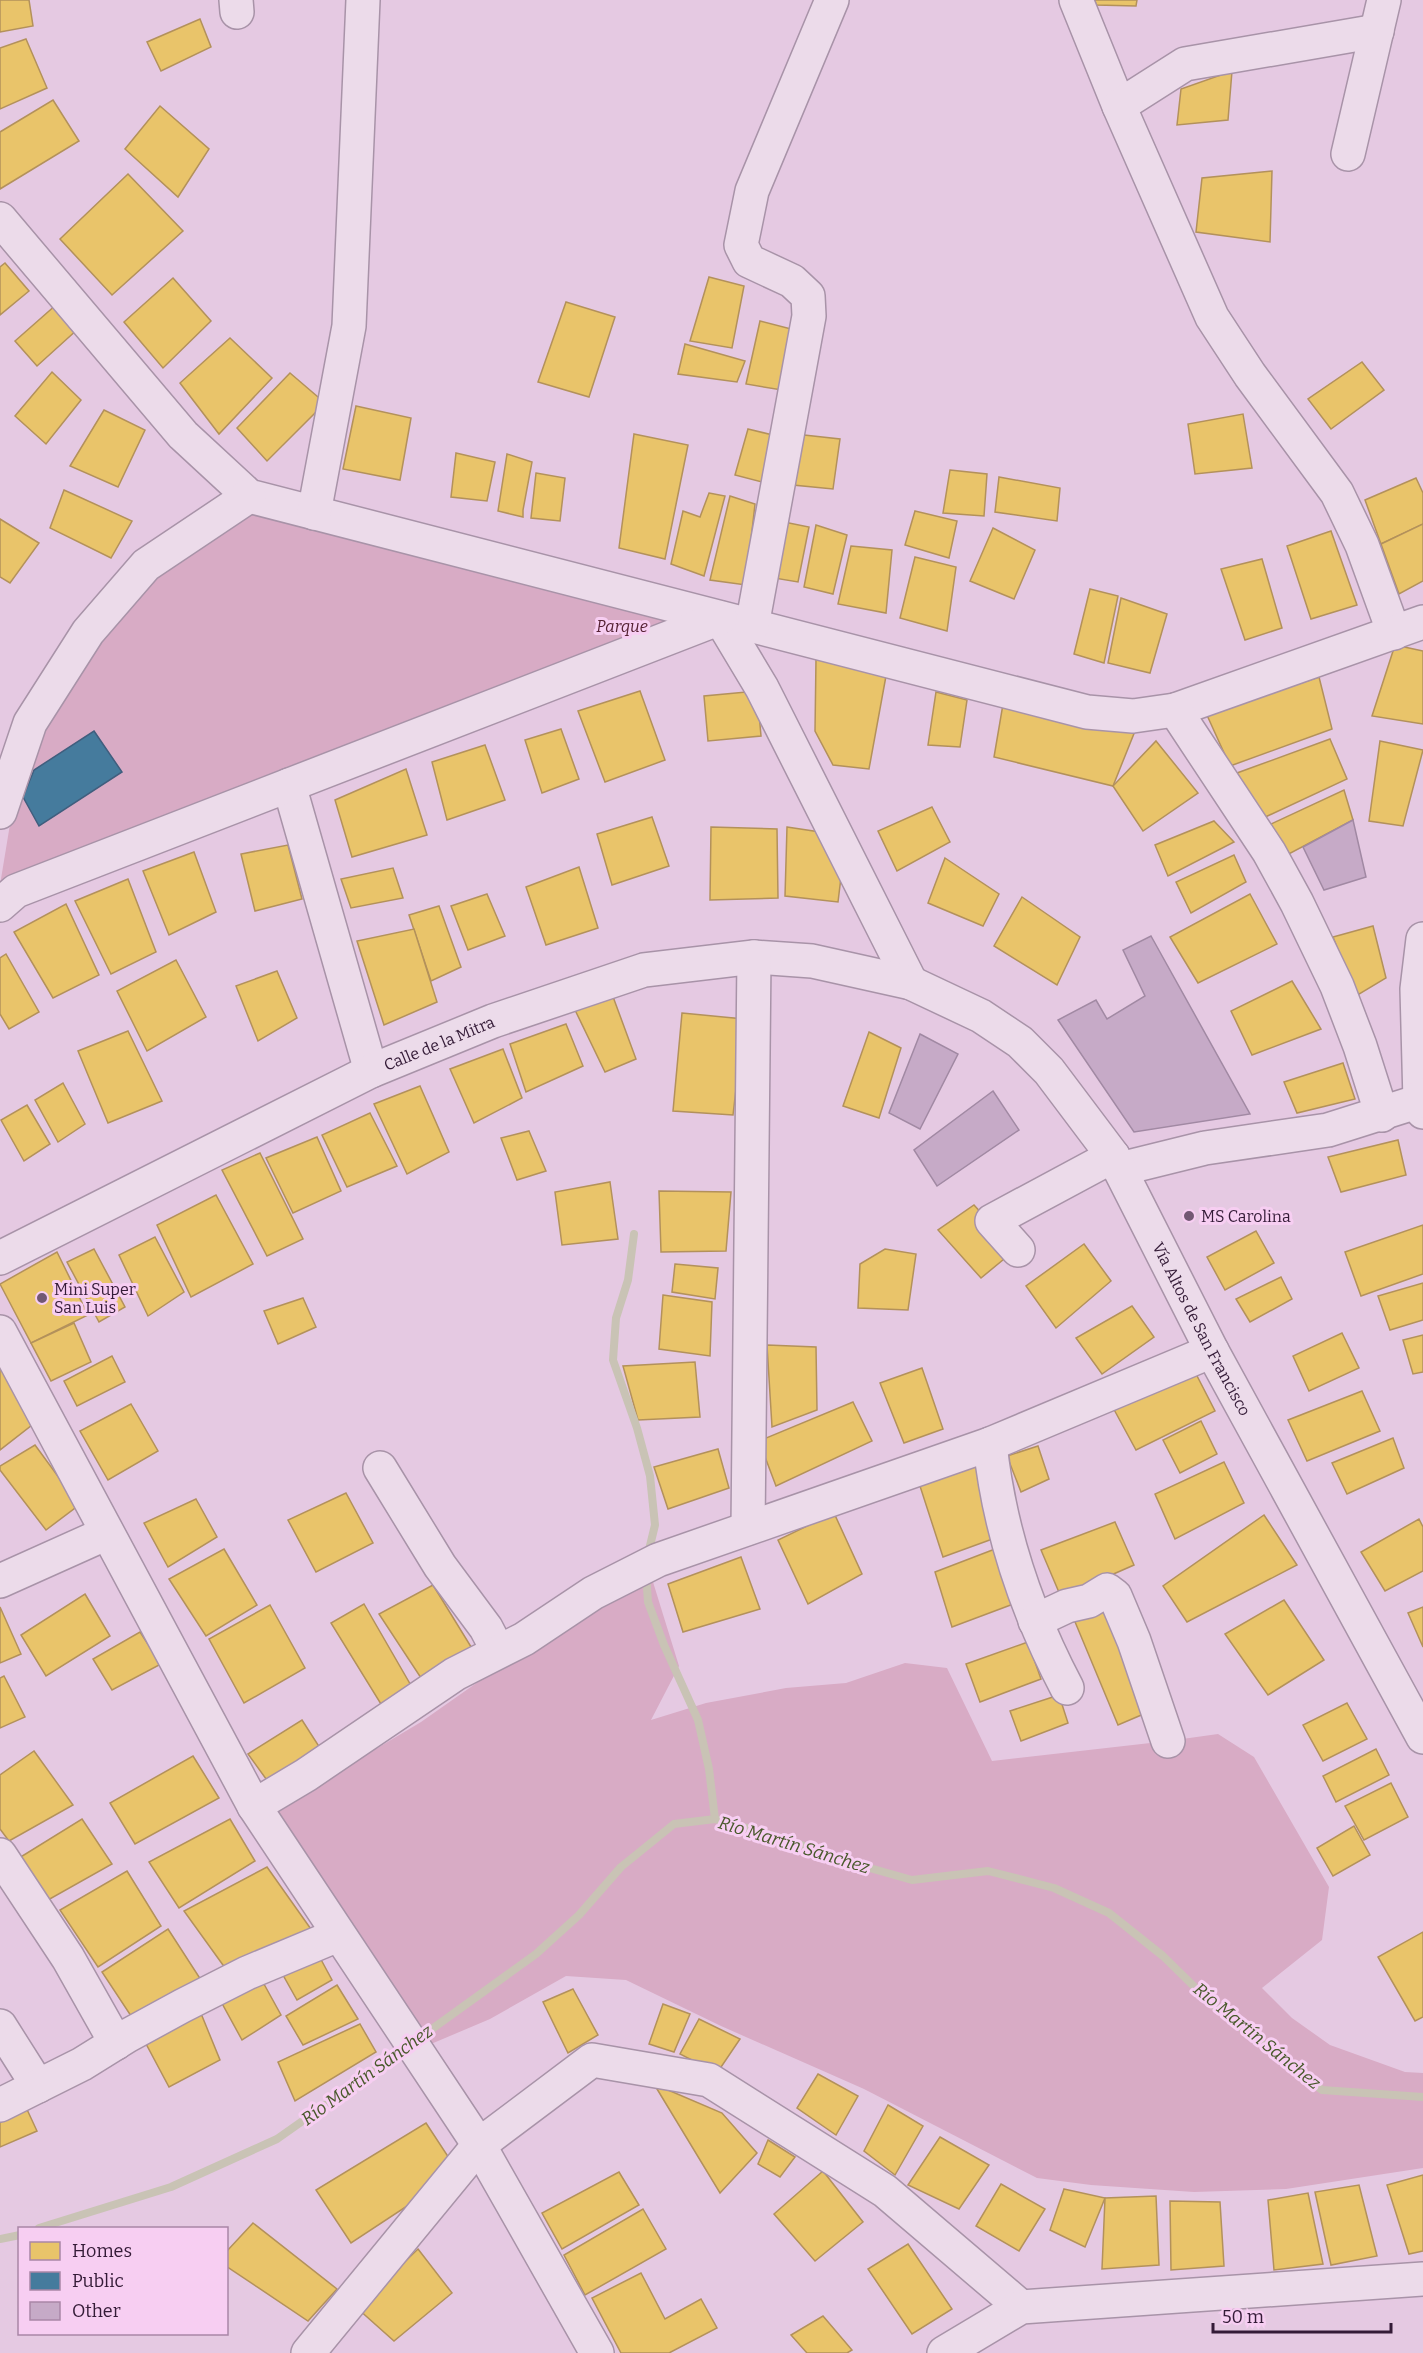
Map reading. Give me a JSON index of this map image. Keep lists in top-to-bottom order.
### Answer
{
  "streets": {
    "street": ["Calle de la Mitra", "Vía Altos de San Francisco"]
  },
  "crossings": [
    ["Calle de la Mitra", "Vía Altos de San Francisco"]
  ],
  "water": ["Río Martín Sánchez"],
  "parks": ["Parque"],
  "places": ["MS Carolina", "Mini Super San Luis"],
  "legend": ["Homes", "Public", "Other"],
  "scale_bar": "50 m"
}
